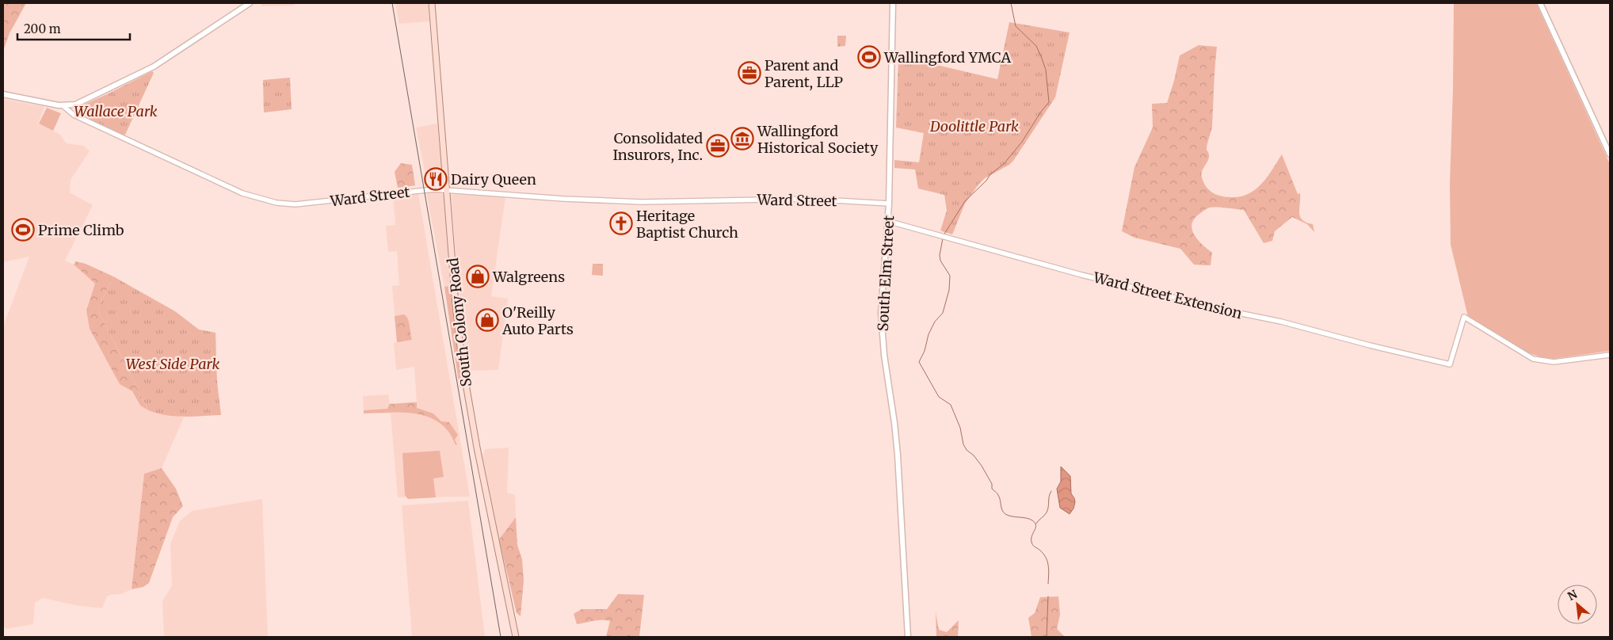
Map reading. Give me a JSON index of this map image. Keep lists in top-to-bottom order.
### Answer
{
  "streets": {
    "main road": ["South Elm Street", "South Colony Road"],
    "street": ["Ward Street", "Ward Street Extension"]
  },
  "crossings": [
    ["Ward Street", "South Elm Street"],
    ["Ward Street", "South Colony Road"],
    ["South Elm Street", "Ward Street Extension"]
  ],
  "parks": ["Wallace Park", "Doolittle Park", "West Side Park"],
  "places": {
    "sports": ["Wallingford YMCA", "Prime Climb"],
    "office": ["Parent and Parent, LLP", "Consolidated Insurors, Inc."],
    "museum": ["Wallingford Historical Society"],
    "restaurant": ["Dairy Queen"],
    "church": ["Heritage Baptist Church"],
    "shop": ["Walgreens", "O'Reilly Auto Parts"]
  },
  "scale_bar": "200 m",
  "north": "top left"
}
